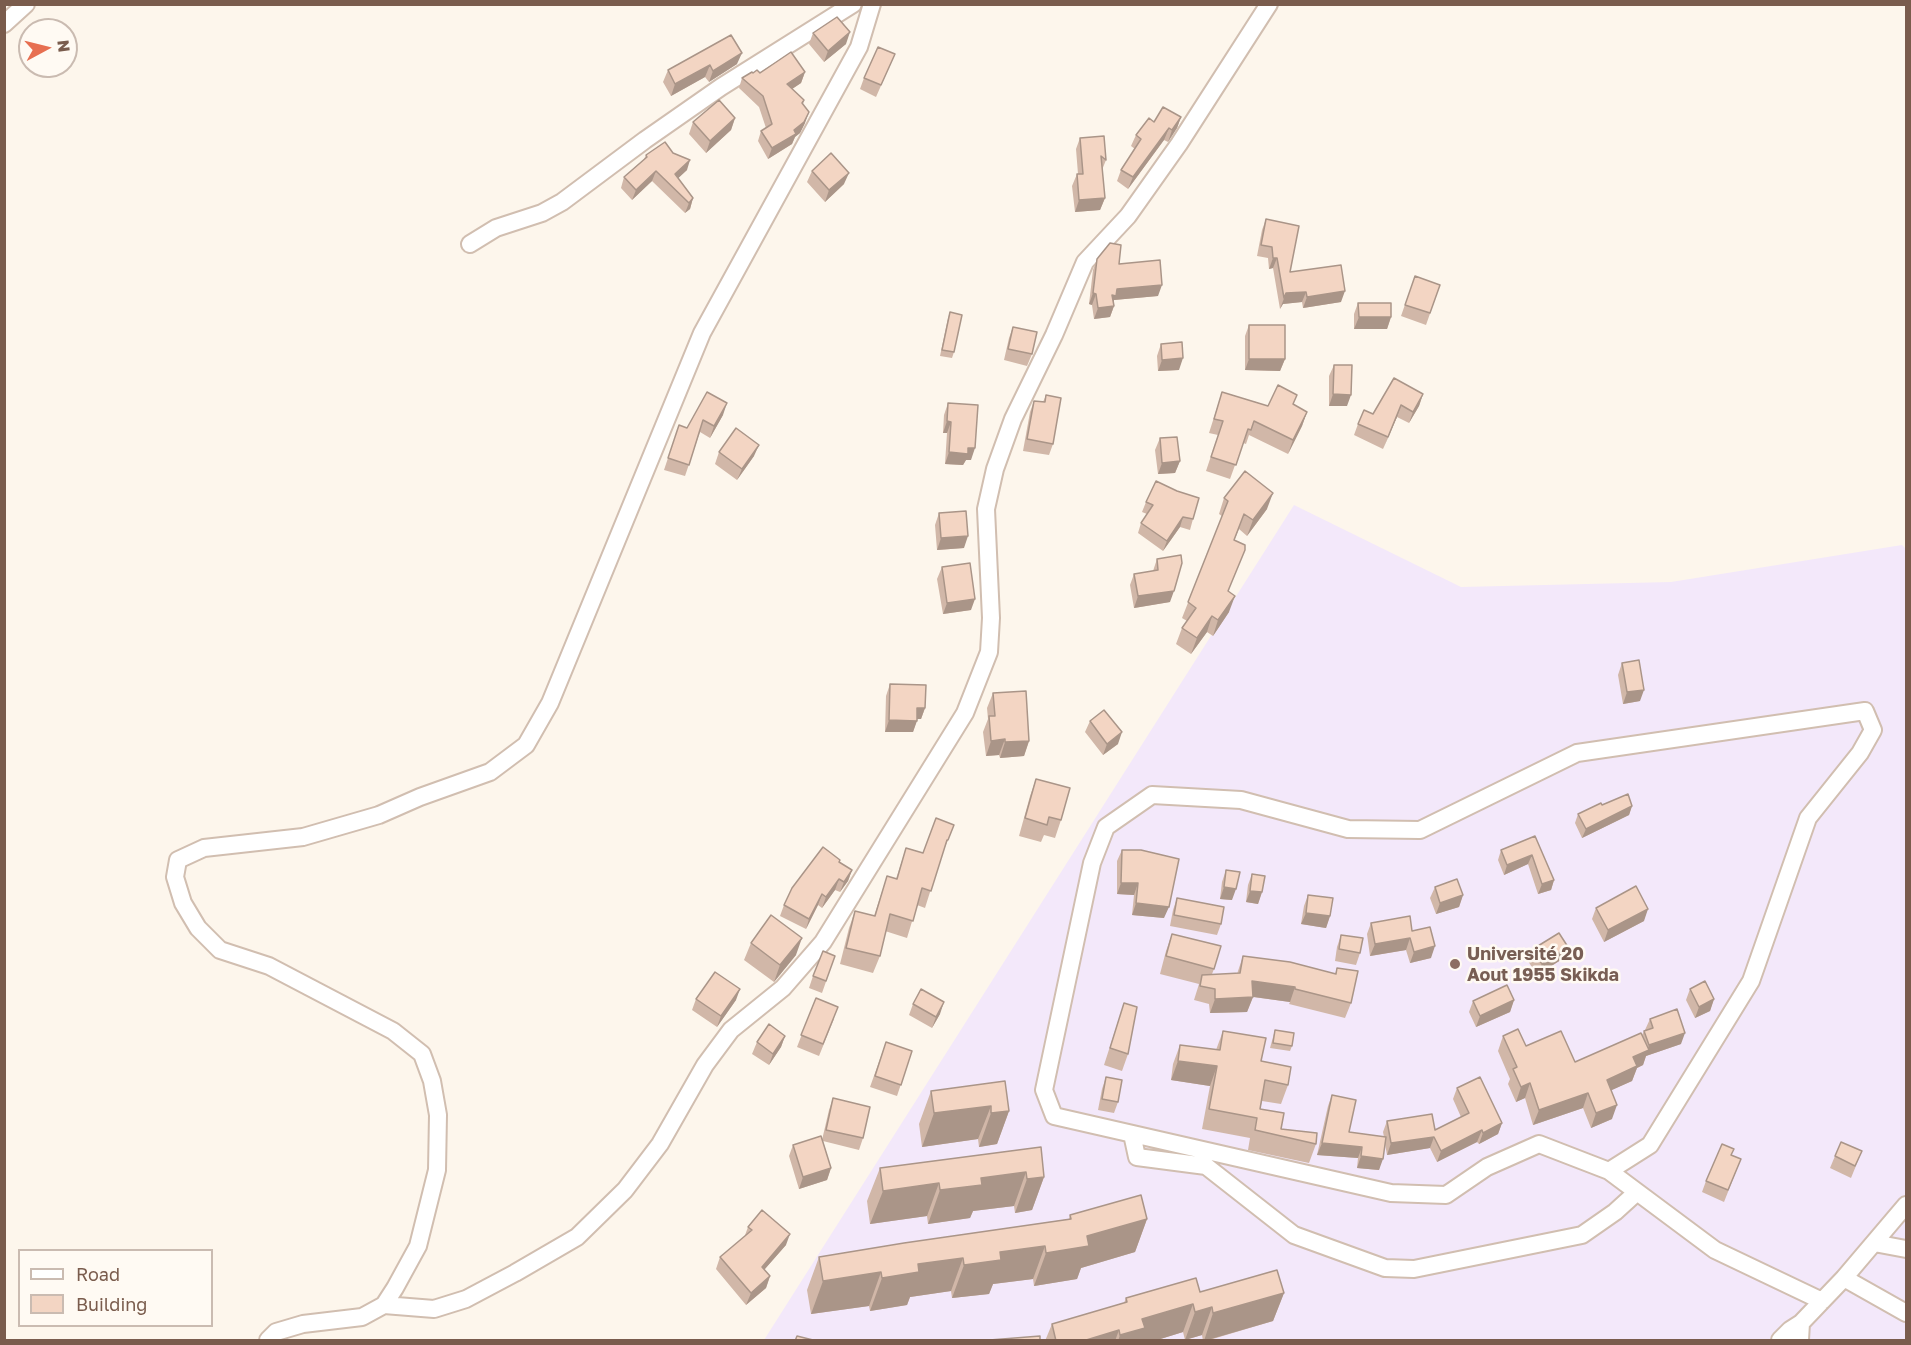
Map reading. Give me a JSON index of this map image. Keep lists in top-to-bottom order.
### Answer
{
  "places": ["Université 20 Aout 1955 Skikda"],
  "legend": ["Road", "Building"],
  "north": "right"
}
